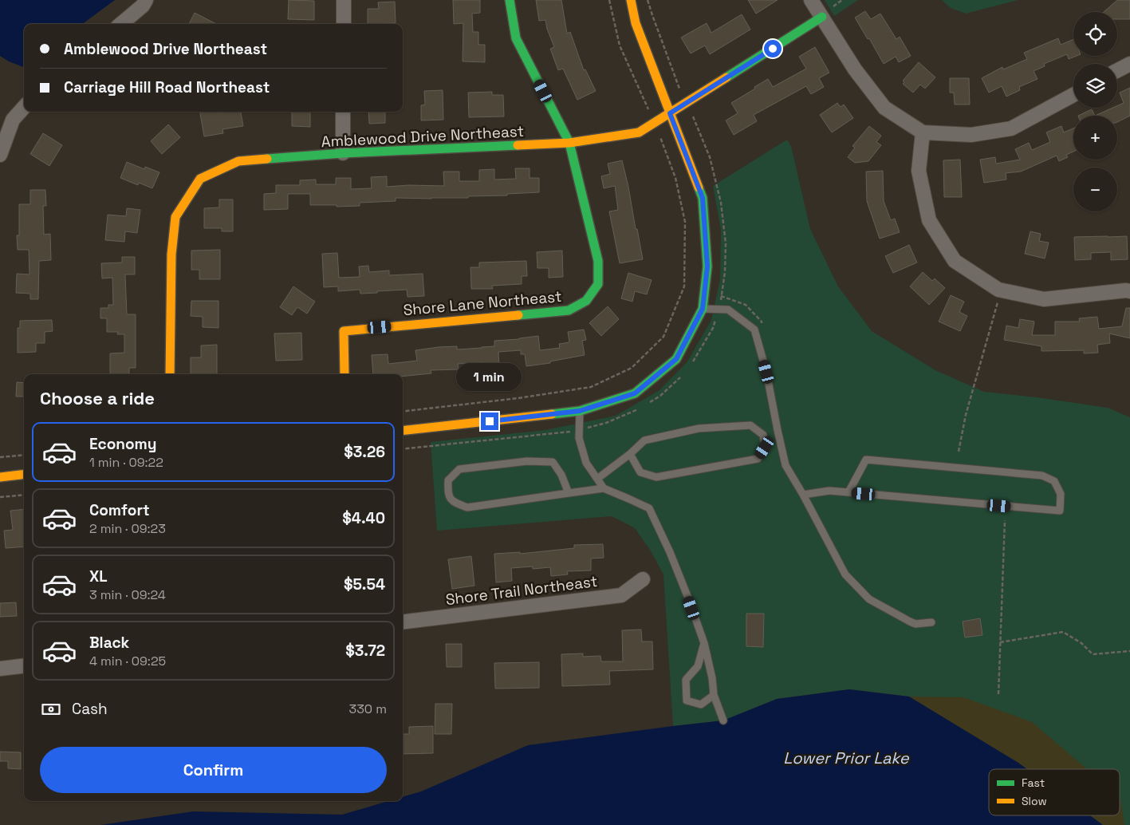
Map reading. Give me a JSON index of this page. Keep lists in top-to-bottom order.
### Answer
{
  "streets": {
    "street": ["Amblewood Drive Northeast", "Shore Lane Northeast", "Shore Trail Northeast"]
  },
  "crossings": [
    ["Amblewood Drive Northeast", "Shore Lane Northeast"]
  ],
  "water": ["Lower Prior Lake"],
  "legend": ["Fast", "Slow"],
  "page": {
    "map_buttons": ["+", "−"],
    "banner": ["Amblewood Drive Northeast", "Carriage Hill Road Northeast"],
    "bubble": "1 min",
    "heading": "Choose a ride",
    "list": [
      {
        "name": "Economy",
        "note": "1 min · 09:22",
        "value": "$3.26"
      },
      {
        "name": "Comfort",
        "note": "2 min · 09:23",
        "value": "$4.40"
      },
      {
        "name": "XL",
        "note": "3 min · 09:24",
        "value": "$5.54"
      },
      {
        "name": "Black",
        "note": "4 min · 09:25",
        "value": "$3.72"
      }
    ],
    "pay": ["Cash", "330 m"],
    "buttons": "Confirm"
  }
}
